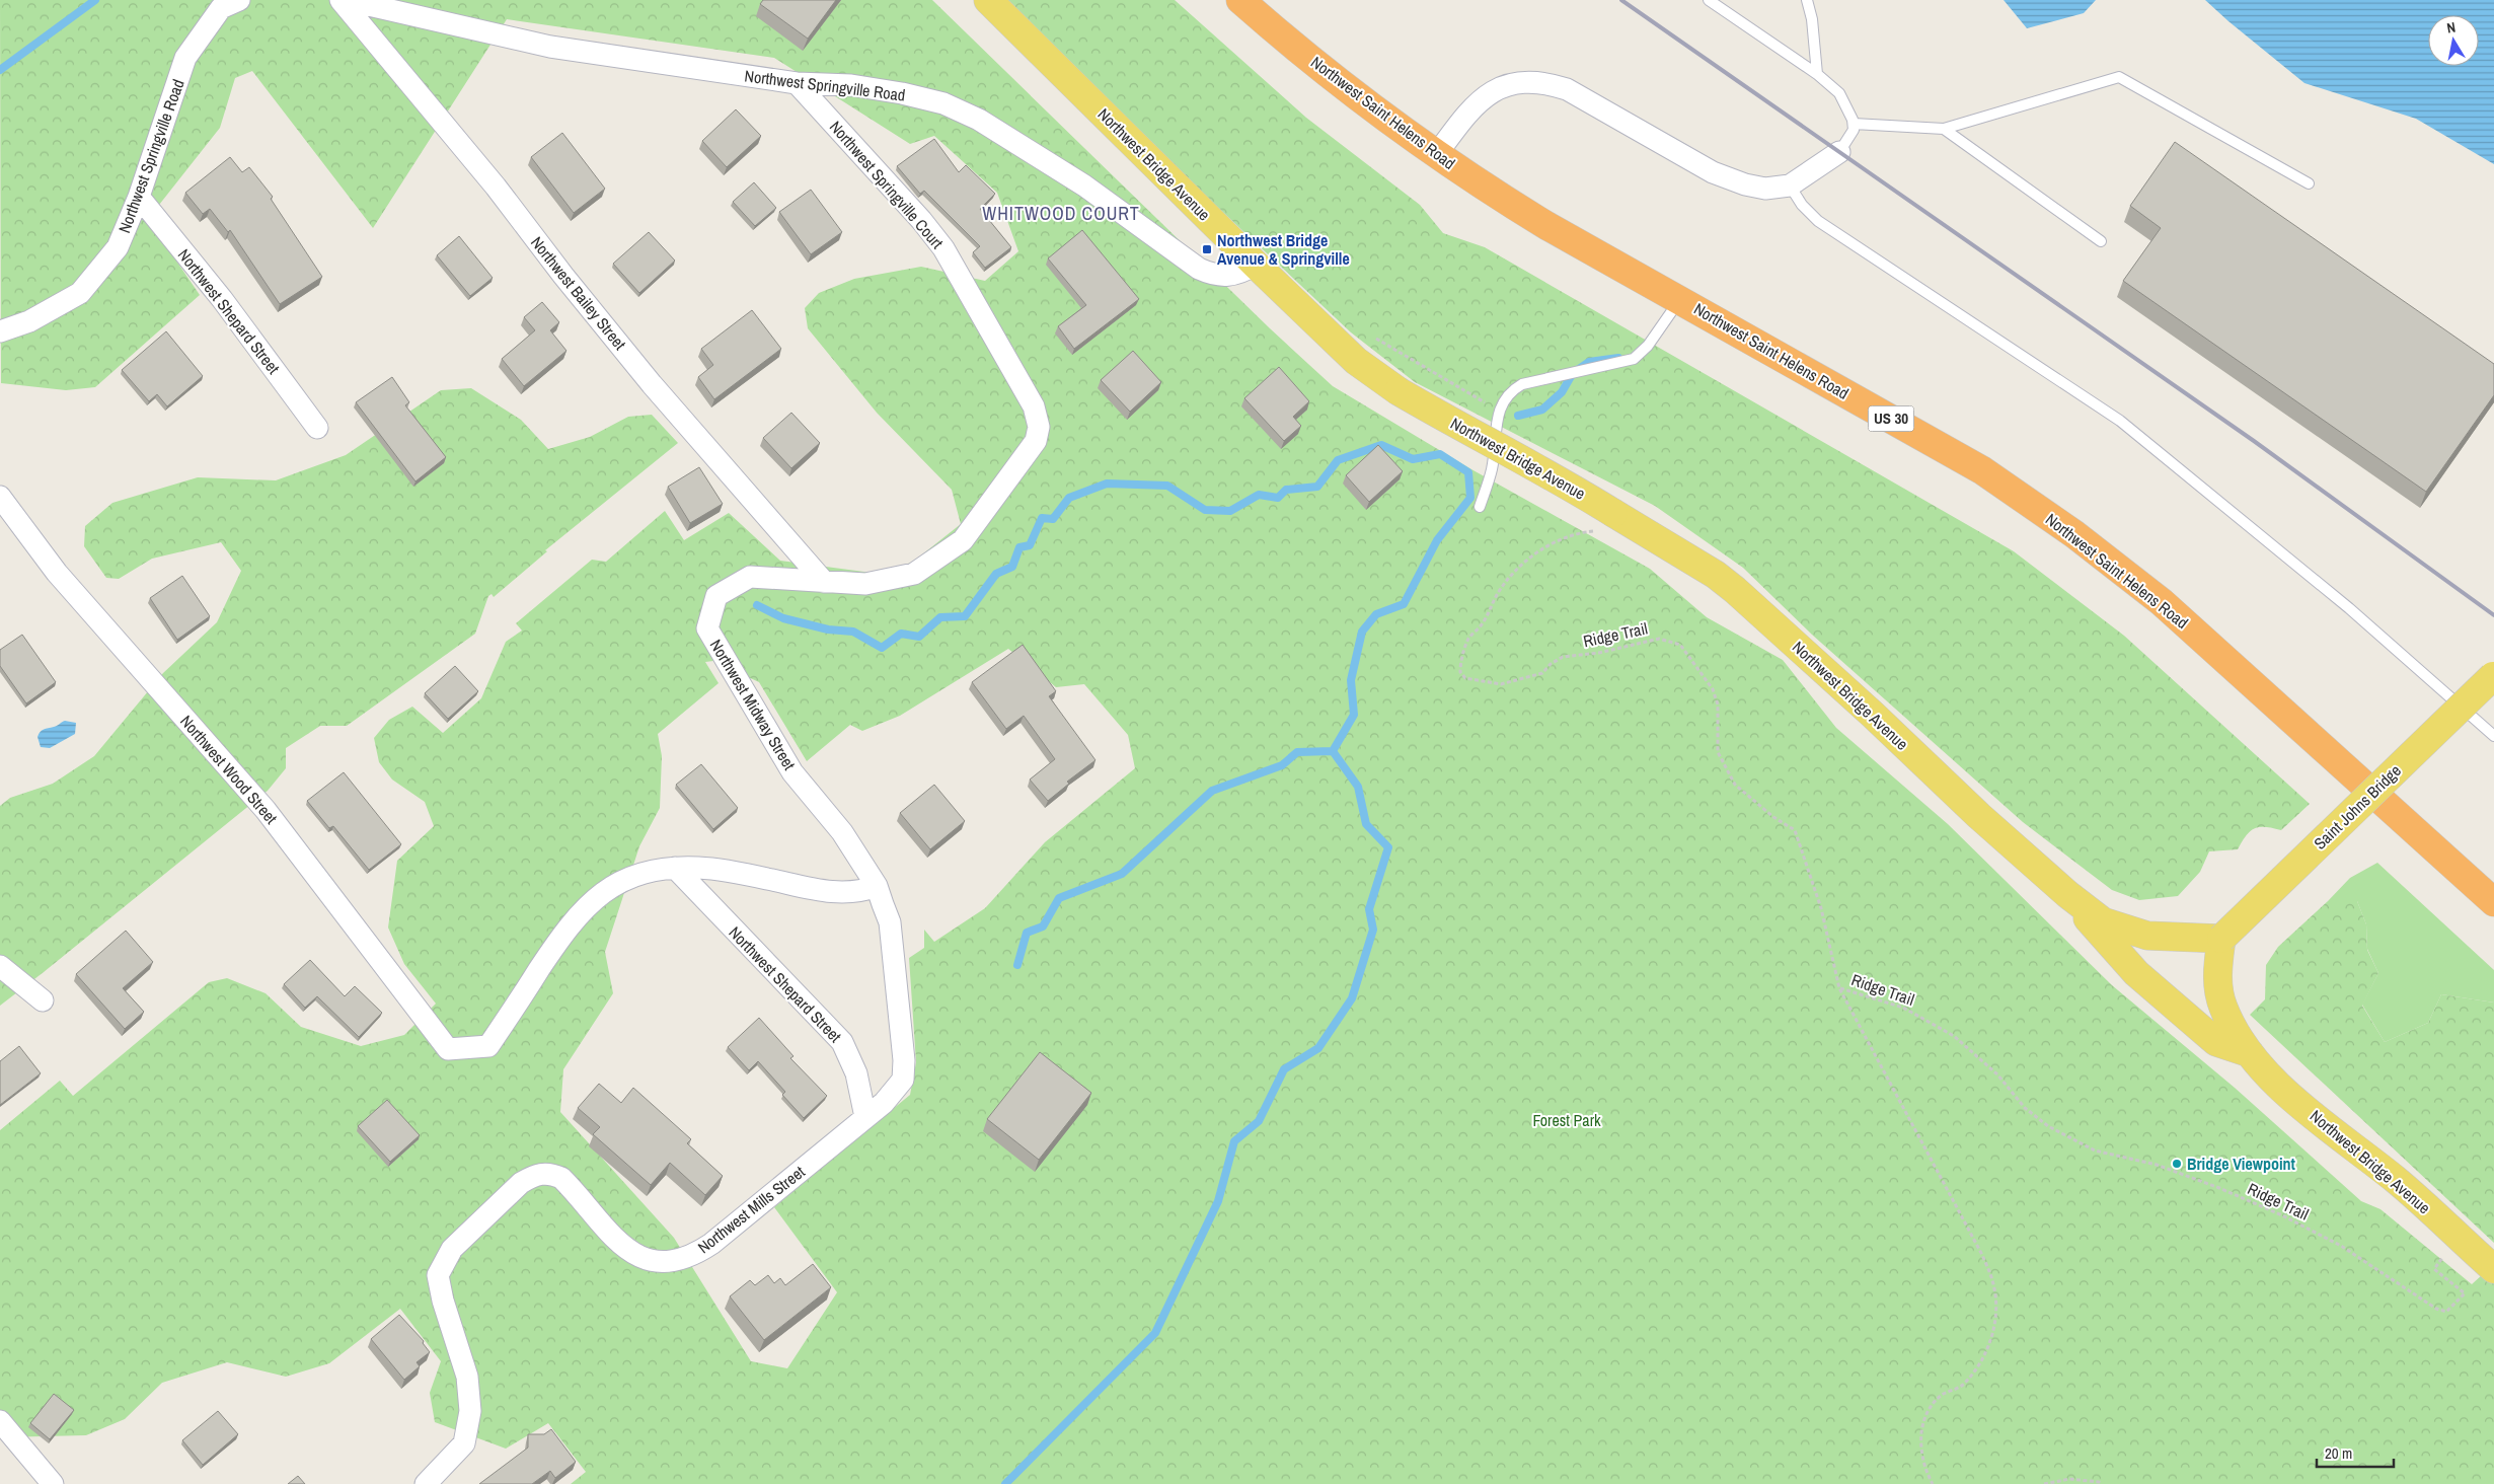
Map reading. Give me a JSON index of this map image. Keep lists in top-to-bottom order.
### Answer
{
  "streets": {
    "highway": ["Northwest Saint Helens Road", "US 30"],
    "main road": ["Northwest Bridge Avenue", "Saint Johns Bridge"],
    "street": [
      "Northwest Springville Road",
      "Northwest Springville Court",
      "Northwest Bailey Street",
      "Northwest Shepard Street",
      "Northwest Midway Street",
      "Northwest Wood Street",
      "Northwest Mills Street"
    ],
    "path": ["Ridge Trail"]
  },
  "crossings": [
    ["Northwest Springville Road", "Northwest Bridge Avenue"],
    ["Northwest Springville Road", "Northwest Springville Court"],
    ["Northwest Springville Road", "Northwest Shepard Street"],
    ["Northwest Bridge Avenue", "Ridge Trail"],
    ["Northwest Bridge Avenue", "Saint Johns Bridge"],
    ["Northwest Springville Court", "Northwest Midway Street"],
    ["Northwest Bailey Street", "Northwest Midway Street"],
    ["Northwest Shepard Street", "Northwest Wood Street"],
    ["Northwest Shepard Street", "Northwest Mills Street"],
    ["Northwest Midway Street", "Northwest Mills Street"]
  ],
  "districts": ["WHITWOOD COURT"],
  "parks": ["Forest Park"],
  "places": {
    "transit": ["Northwest Bridge Avenue & Springville"],
    "other": ["Bridge Viewpoint"]
  },
  "scale_bar": "20 m",
  "north": "top"
}
